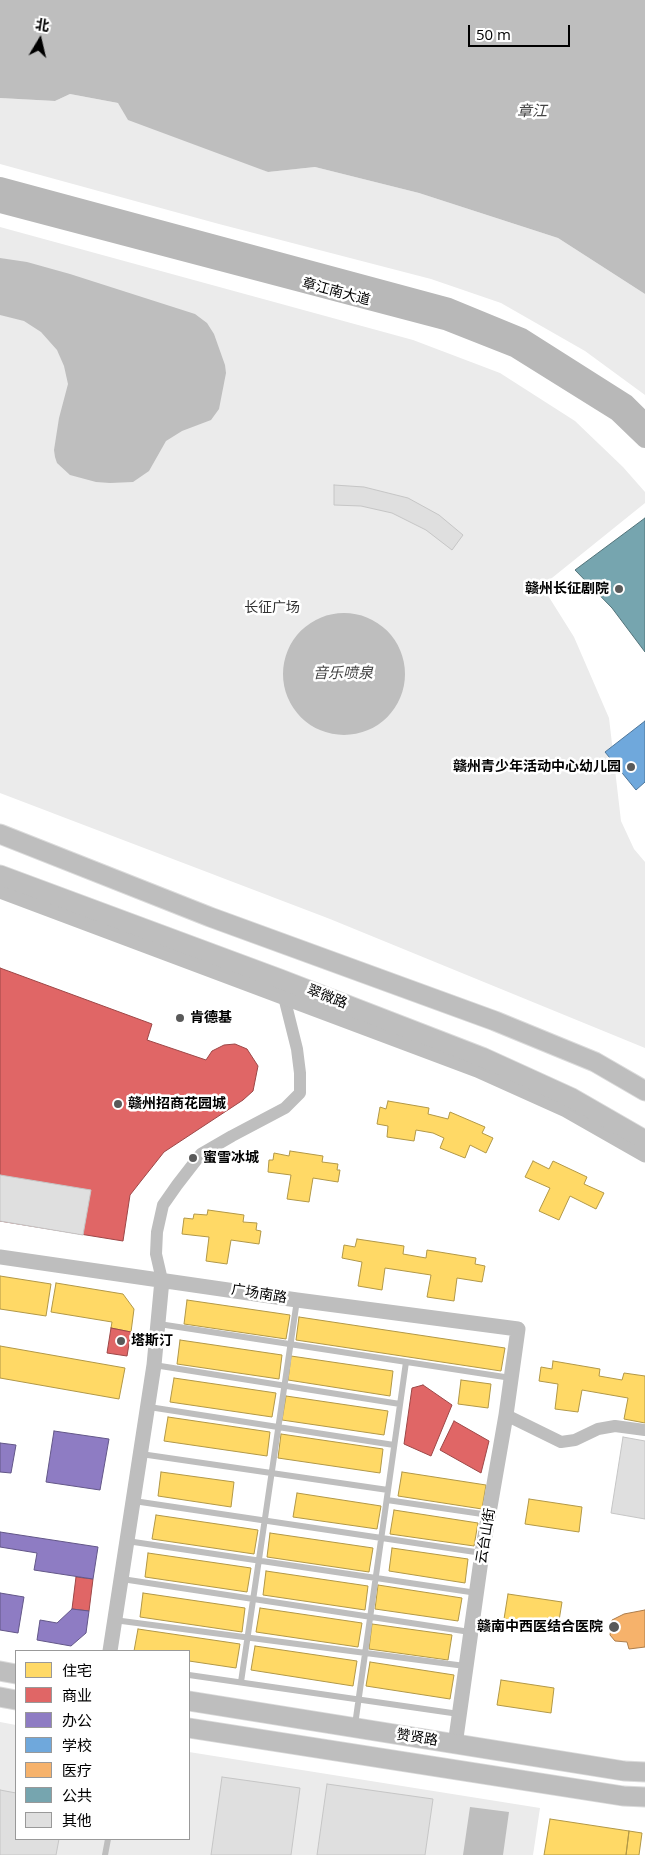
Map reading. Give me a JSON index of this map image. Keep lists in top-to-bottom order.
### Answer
{
  "streets": {
    "main road": ["章江南大道", "翠微路", "赞贤路"],
    "street": ["广场南路", "云台山街"]
  },
  "crossings": [
    ["广场南路", "云台山街"],
    ["云台山街", "赞贤路"]
  ],
  "water": ["章江", "音乐喷泉"],
  "parks": ["长征广场"],
  "places": [
    "赣州长征剧院",
    "赣州青少年活动中心幼儿园",
    "肯德基",
    "赣州招商花园城",
    "蜜雪冰城",
    "塔斯汀",
    "赣南中西医结合医院"
  ],
  "legend": [
    "住宅",
    "商业",
    "办公",
    "学校",
    "医疗",
    "公共",
    "其他"
  ],
  "scale_bar": "50 m",
  "north": "top"
}
